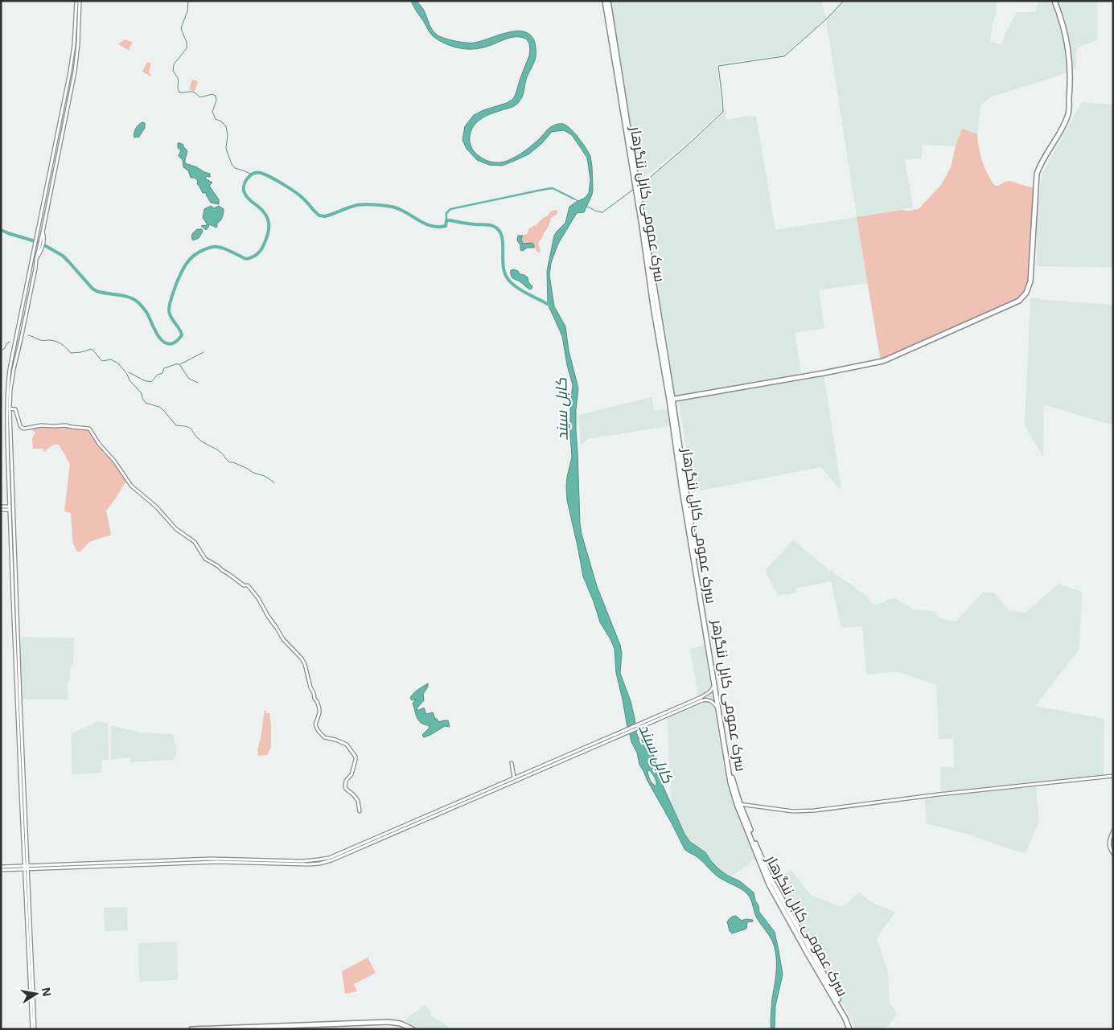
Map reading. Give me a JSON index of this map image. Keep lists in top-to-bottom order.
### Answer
{
  "streets": {
    "highway": ["سرک عمومی کابل ننگرهار", "سرک عمومی کابل ننگرهر"]
  },
  "crossings": [
    ["سرک عمومی کابل ننگرهار", "سرک عمومی کابل ننگرهر"]
  ],
  "water": ["کابل سيند"],
  "north": "right"
}
